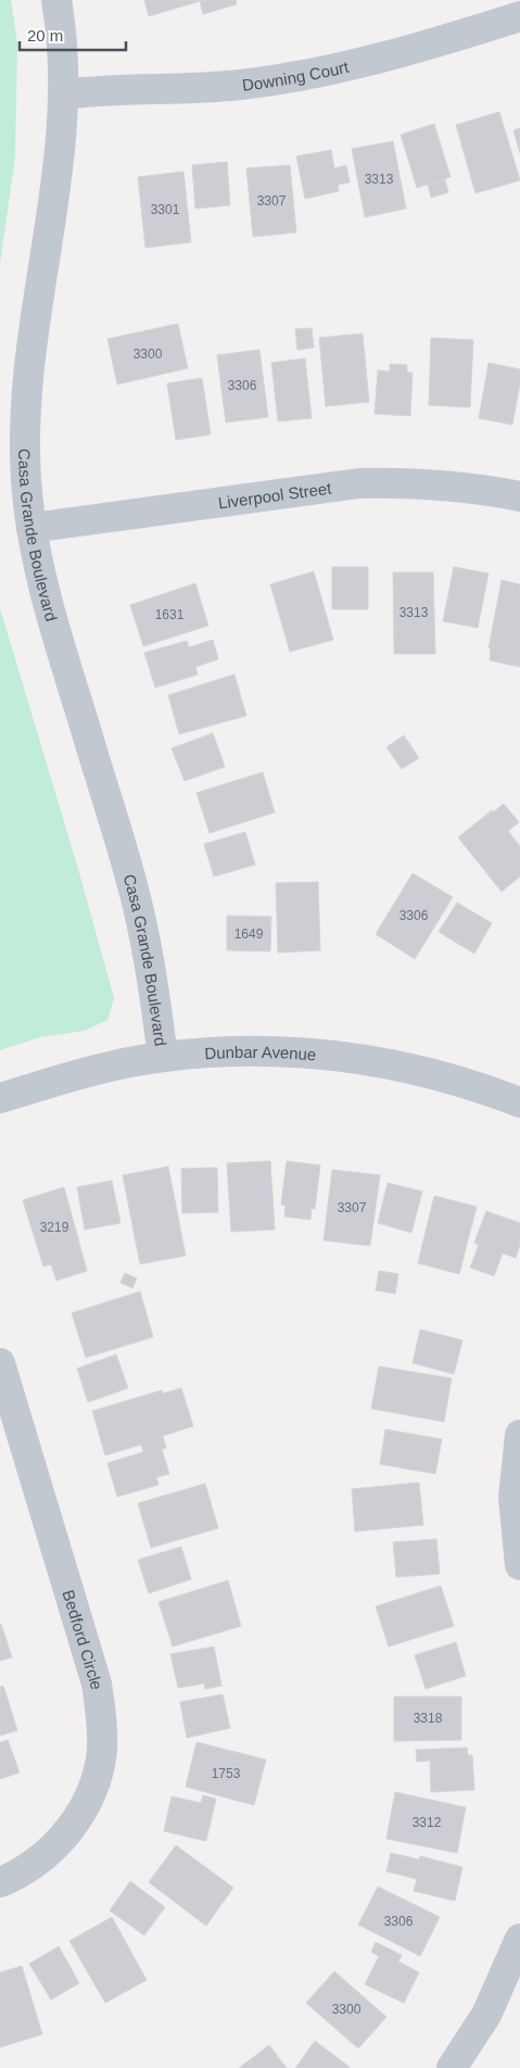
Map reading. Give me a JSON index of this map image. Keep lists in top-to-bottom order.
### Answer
{
  "streets": {
    "street": [
      "Downing Court",
      "Liverpool Street",
      "Casa Grande Boulevard",
      "Dunbar Avenue",
      "Bedford Circle"
    ]
  },
  "crossings": [
    ["Downing Court", "Casa Grande Boulevard"],
    ["Liverpool Street", "Casa Grande Boulevard"],
    ["Casa Grande Boulevard", "Dunbar Avenue"]
  ],
  "house_numbers": [
    "3313",
    "3307",
    "3301",
    "3300",
    "3306",
    "3313",
    "1631",
    "3306",
    "1649",
    "3307",
    "3219",
    "3318",
    "1753",
    "3312",
    "3306",
    "3300"
  ],
  "scale_bar": "20 m"
}
